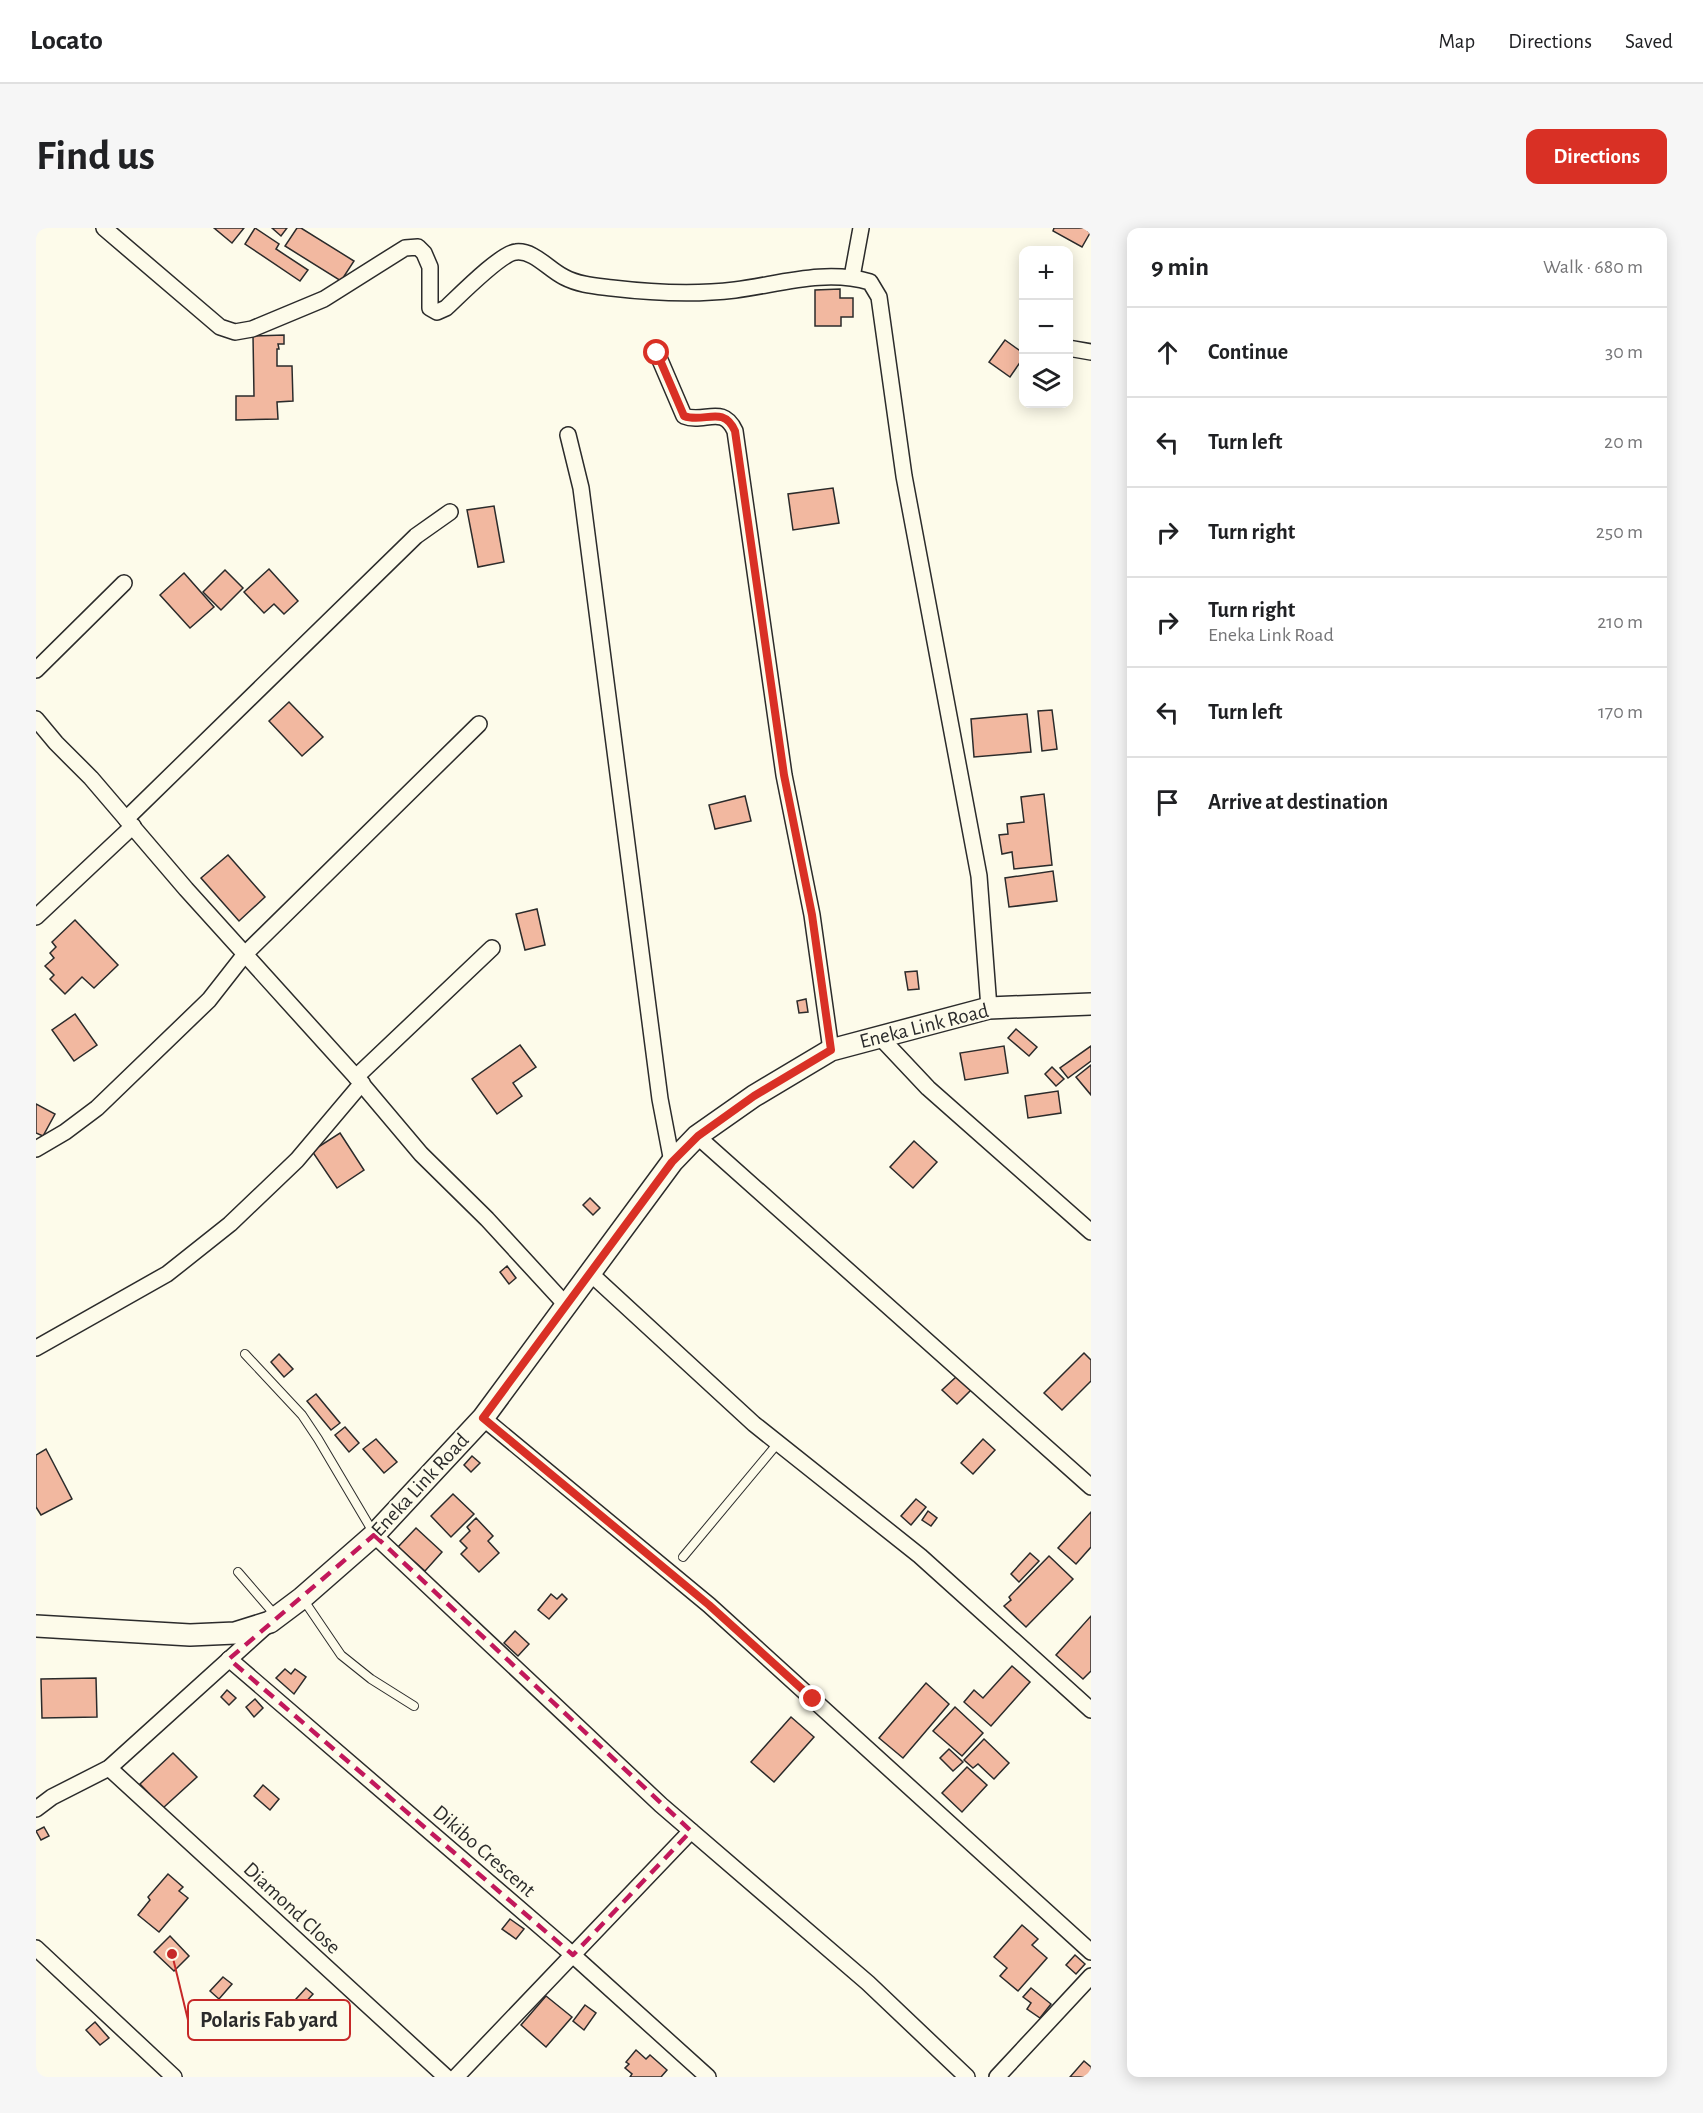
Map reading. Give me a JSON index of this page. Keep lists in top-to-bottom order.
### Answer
{
  "streets": {
    "street": ["Eneka Link Road", "Dikibo Crescent", "Diamond Close"]
  },
  "places": ["Polaris Fab yard"],
  "page": {
    "header": "Locato",
    "nav": ["Map", "Directions", "Saved"],
    "buttons": "Directions",
    "title": "Find us",
    "heading": ["9 min", "Walk · 680 m"],
    "map_buttons": ["+", "−"],
    "list": [
      ["Continue", "30 m"],
      ["Turn left", "20 m"],
      ["Turn right", "250 m"],
      ["Turn right", "Eneka Link Road", "210 m"],
      ["Turn left", "170 m"],
      "Arrive at destination"
    ]
  }
}
